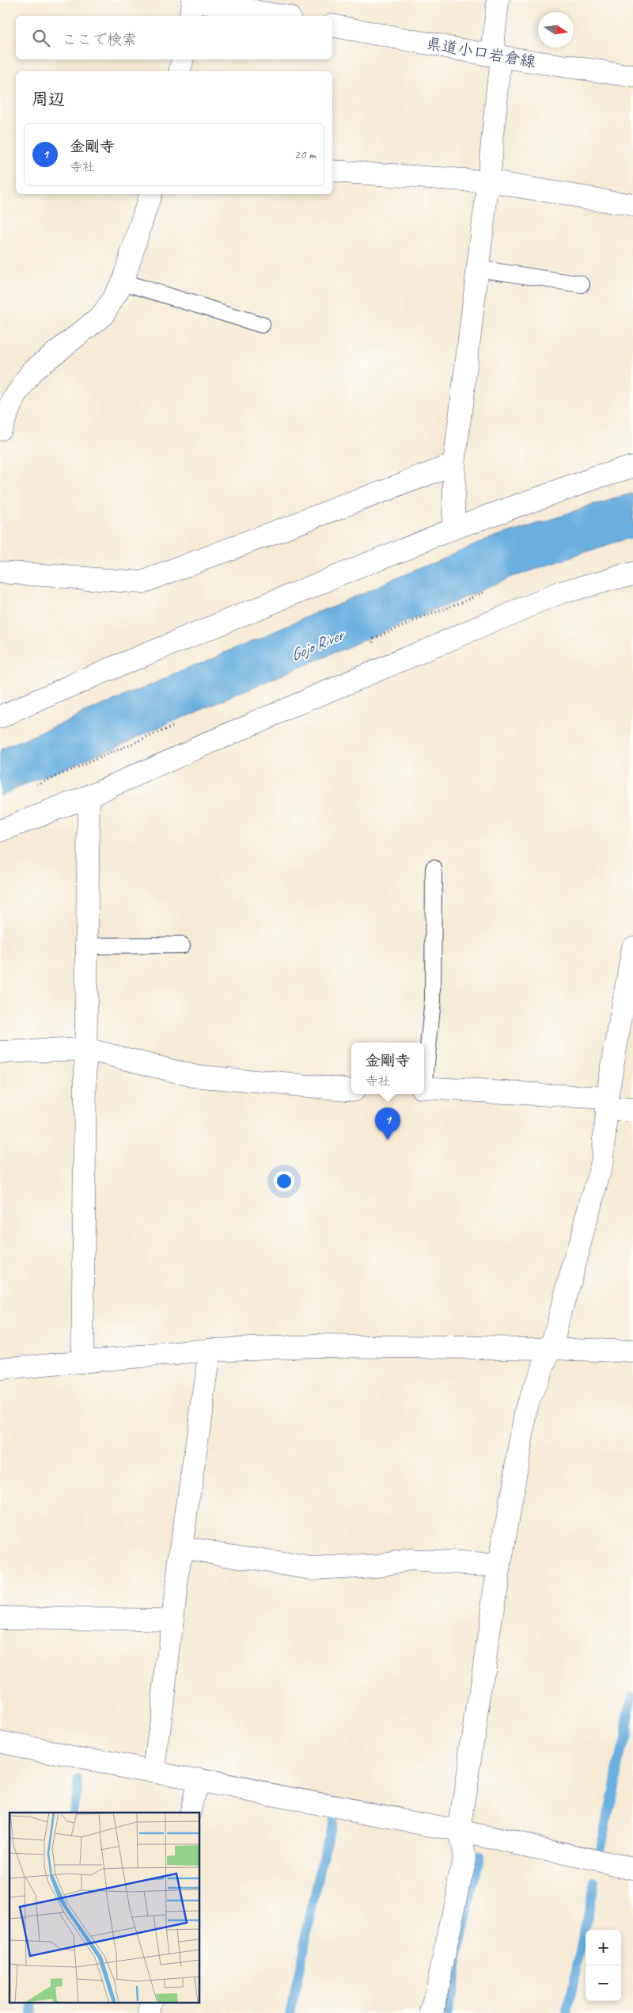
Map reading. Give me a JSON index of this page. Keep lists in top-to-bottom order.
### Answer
{
  "streets": {
    "street": ["県道小口岩倉線"]
  },
  "water": ["Gojo River"],
  "north": "right",
  "page": {
    "search": "ここで検索",
    "heading": "周辺",
    "list": [
      {
        "mark": "1",
        "name": "金剛寺",
        "note": "寺社",
        "value": "20 m"
      }
    ],
    "popup": ["金剛寺", "寺社"],
    "pins": "1",
    "map_buttons": ["+", "−"]
  }
}
